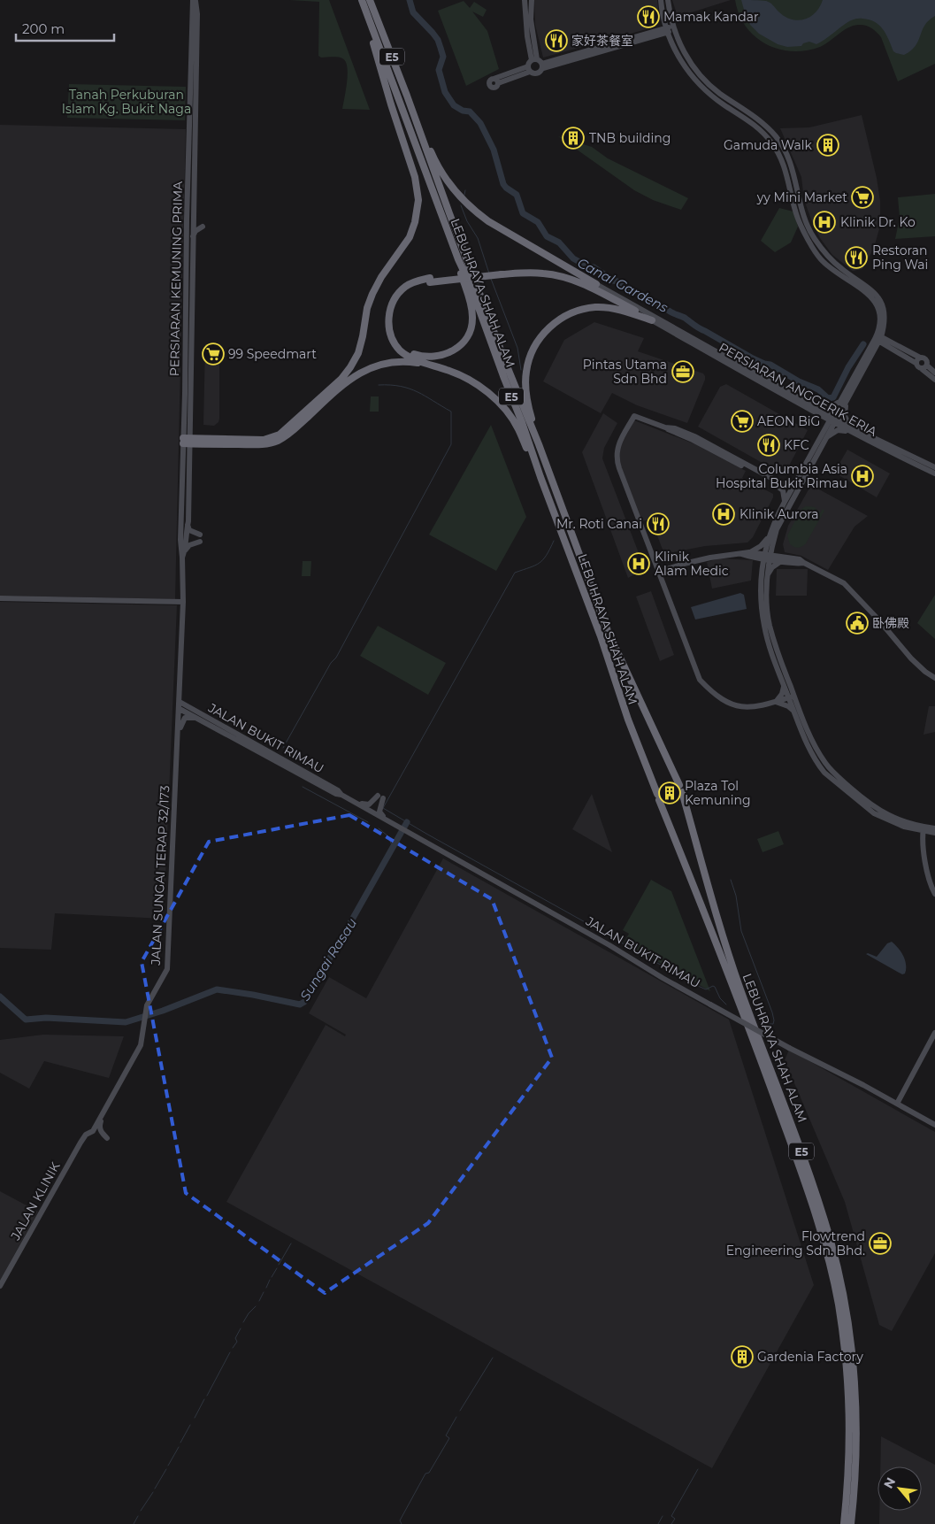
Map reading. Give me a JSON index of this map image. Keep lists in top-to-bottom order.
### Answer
{
  "streets": {
    "highway": ["E5", "LEBUHRAYA SHAH ALAM"],
    "street": [
      "PERSIARAN KEMUNING PRIMA",
      "PERSIARAN ANGGERIK ERIA",
      "JALAN BUKIT RIMAU",
      "JALAN SUNGAI TERAP 32/173",
      "JALAN KLINIK"
    ]
  },
  "crossings": [
    ["PERSIARAN KEMUNING PRIMA", "JALAN SUNGAI TERAP 32/173"],
    ["JALAN BUKIT RIMAU", "JALAN SUNGAI TERAP 32/173"],
    ["JALAN SUNGAI TERAP 32/173", "JALAN KLINIK"]
  ],
  "water": ["Canal Gardens", "Sungai Rasau"],
  "parks": ["Tanah Perkuburan Islam Kg. Bukit Naga"],
  "places": {
    "restaurant": [
      "Mamak Kandar",
      "家好茶餐室",
      "Restoran Ping Wai",
      "KFC",
      "Mr. Roti Canai"
    ],
    "building": [
      "TNB building",
      "Gamuda Walk",
      "Plaza Tol Kemuning",
      "Gardenia Factory"
    ],
    "supermarket": ["yy Mini Market", "99 Speedmart", "AEON BiG"],
    "hospital": [
      "Klinik Dr. Ko",
      "Columbia Asia Hospital Bukit Rimau",
      "Klinik Aurora",
      "Klinik Alam Medic"
    ],
    "office": ["Pintas Utama Sdn Bhd", "Flowtrend Engineering Sdn. Bhd."],
    "public building": ["卧佛殿"]
  },
  "scale_bar": "200 m",
  "north": "top left"
}
